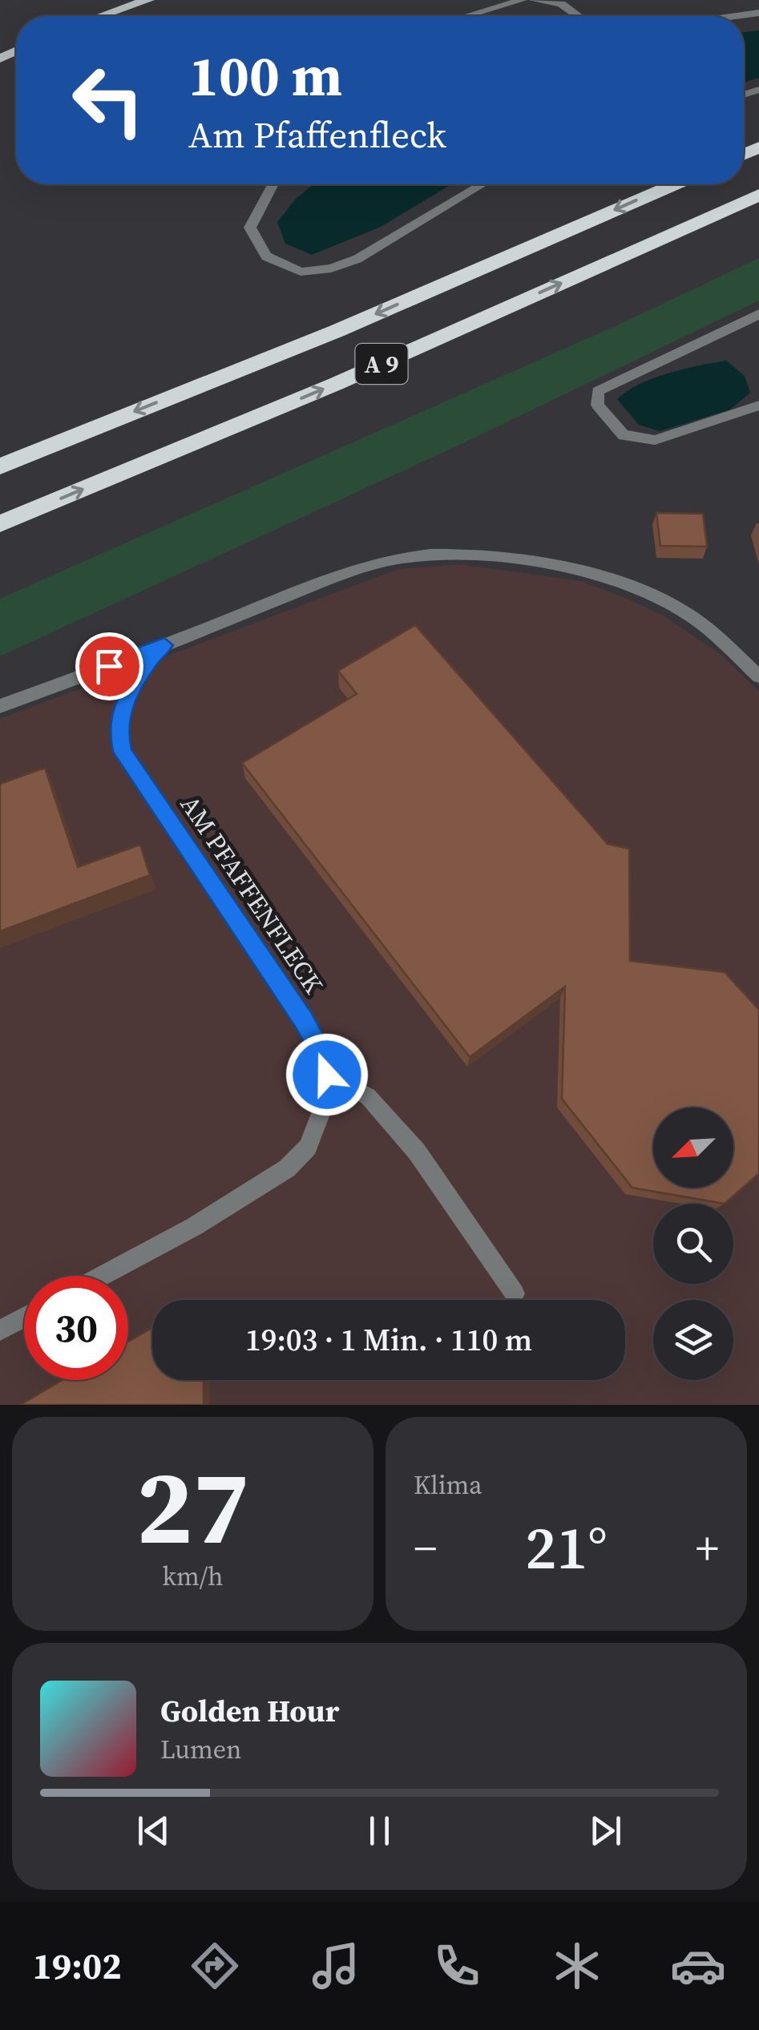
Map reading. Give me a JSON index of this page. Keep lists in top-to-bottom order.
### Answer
{
  "streets": {
    "highway": ["A 9"],
    "street": ["AM PFAFFENFLECK"]
  },
  "north": "bottom left",
  "page": {
    "turn": ["100 m", "Am Pfaffenfleck"],
    "limit": "30",
    "trip": "19:03 · 1 Min. · 110 m",
    "tile": [
      ["27", "km/h"],
      "Klima"
    ],
    "heat": ["−", "21°", "+"],
    "song": ["Golden Hour", "Lumen"],
    "tabs": "19:02"
  }
}
